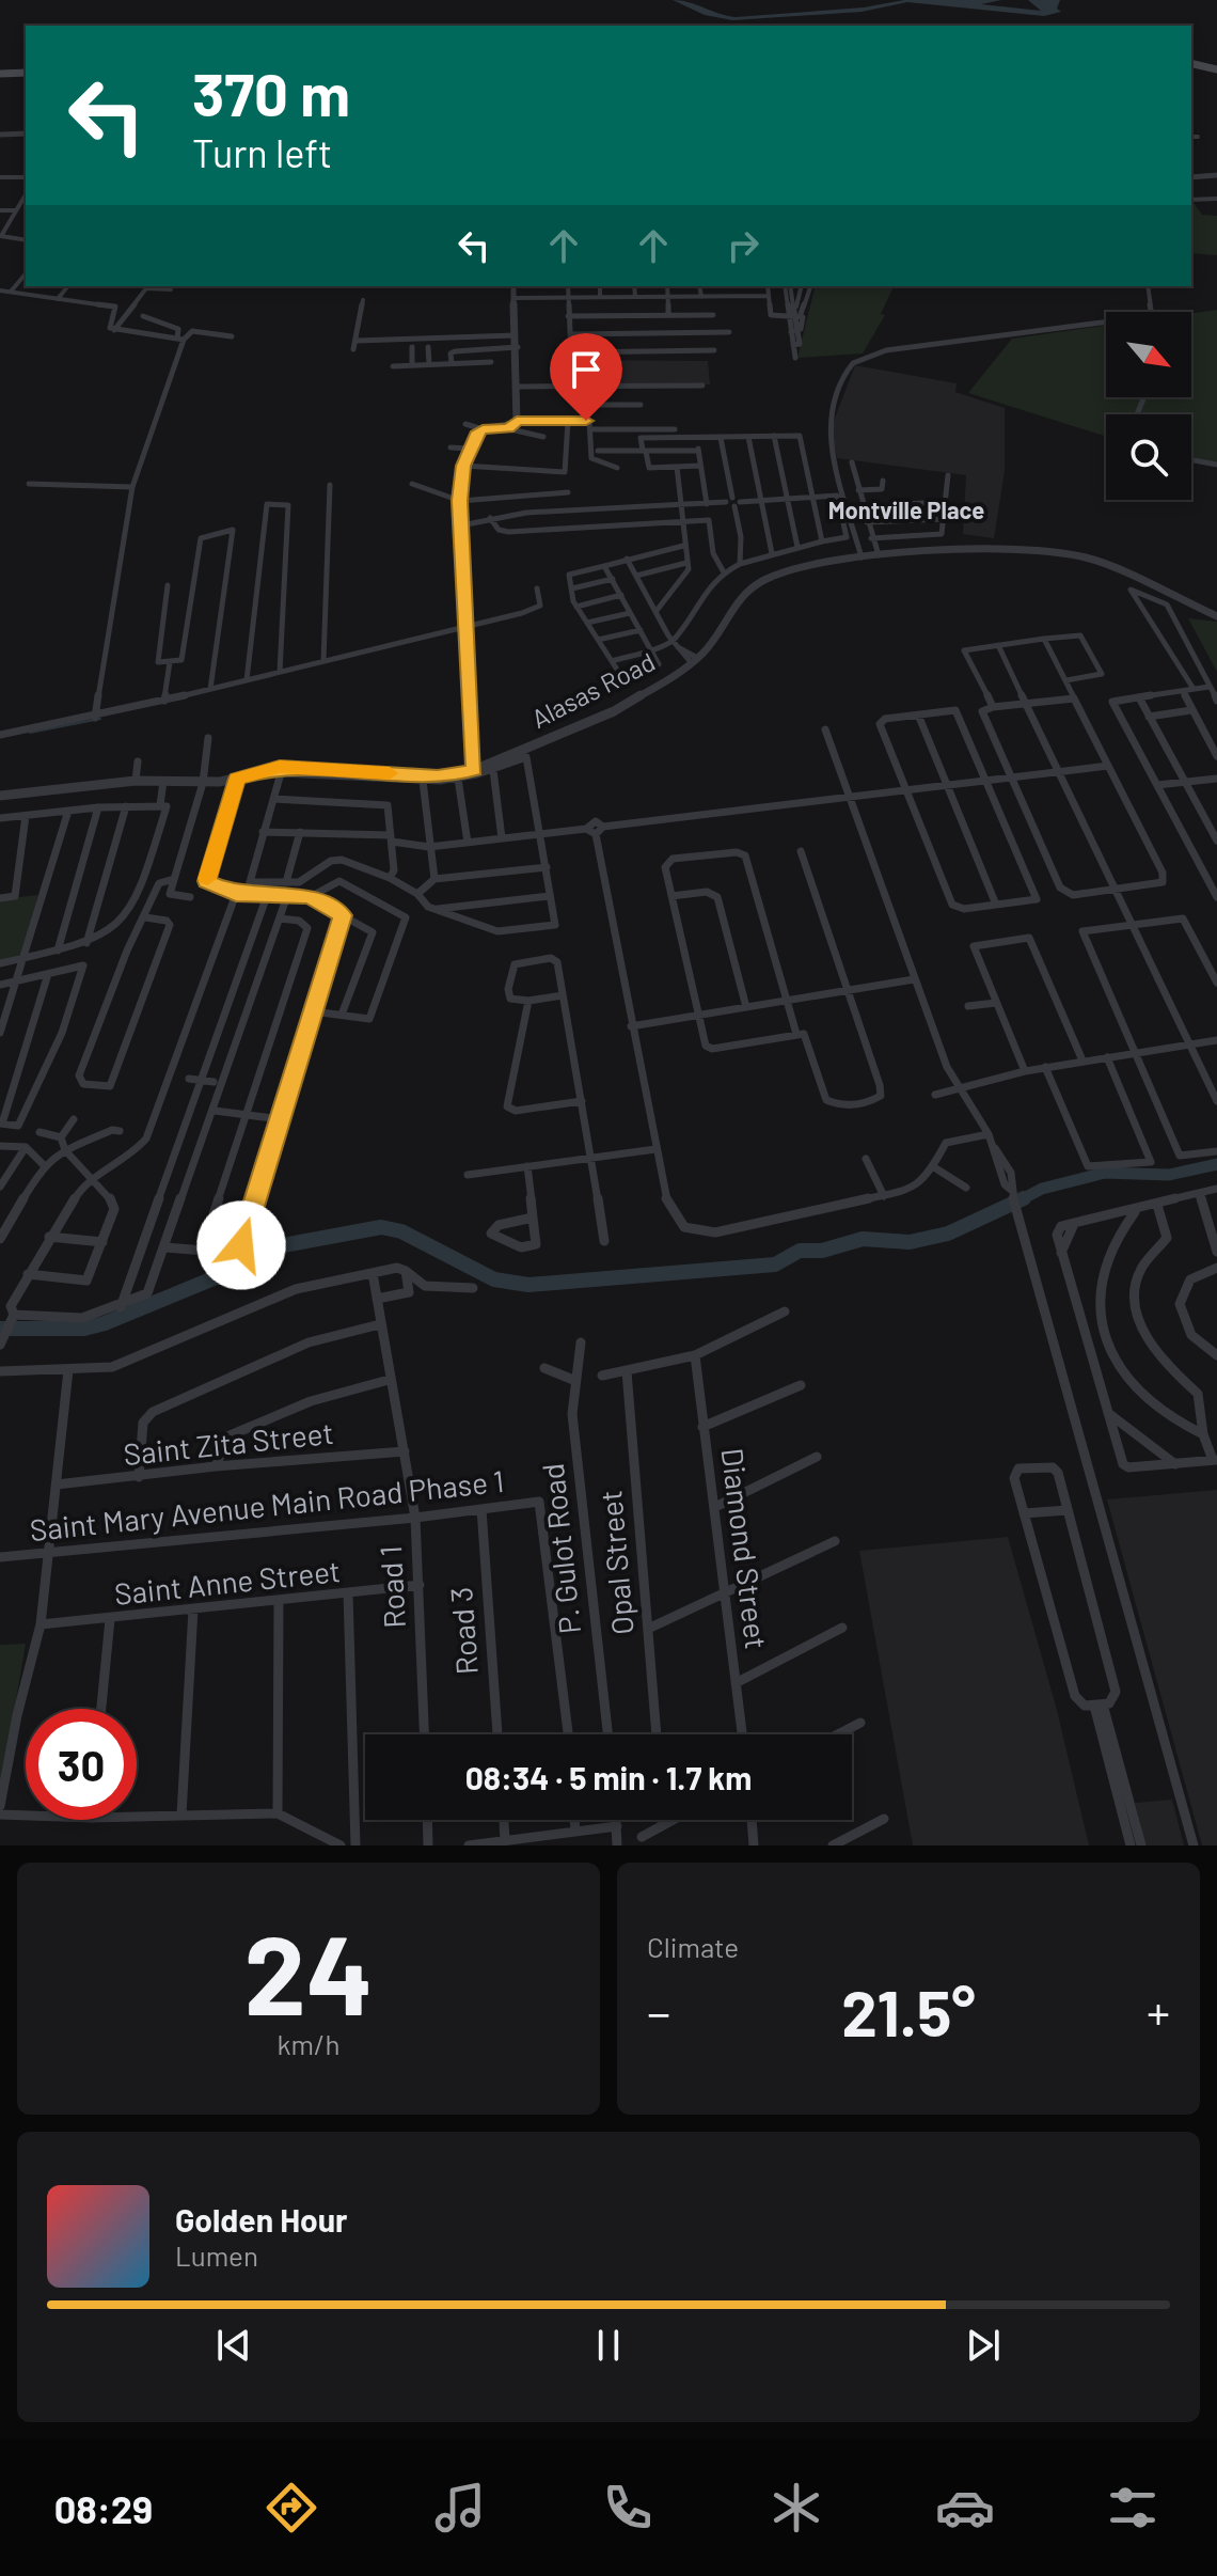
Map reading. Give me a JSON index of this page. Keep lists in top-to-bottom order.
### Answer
{
  "streets": {
    "street": [
      "Alasas Road",
      "Saint Zita Street",
      "Saint Mary Avenue Main Road Phase 1",
      "P. Gulot Road",
      "Diamond Street",
      "Opal Street",
      "Saint Anne Street",
      "Road 1",
      "Road 3"
    ]
  },
  "crossings": [
    ["Saint Zita Street", "Road 1"],
    ["Saint Mary Avenue Main Road Phase 1", "Road 1"],
    ["Saint Mary Avenue Main Road Phase 1", "Road 3"],
    ["Saint Anne Street", "Road 1"]
  ],
  "districts": ["Montville Place"],
  "north": "bottom right",
  "page": {
    "turn": ["370 m", "Turn left"],
    "limit": "30",
    "trip": "08:34 · 5 min · 1.7 km",
    "tile": [
      ["24", "km/h"],
      "Climate"
    ],
    "heat": ["−", "21.5°", "+"],
    "song": ["Golden Hour", "Lumen"],
    "tabs": "08:29"
  }
}
